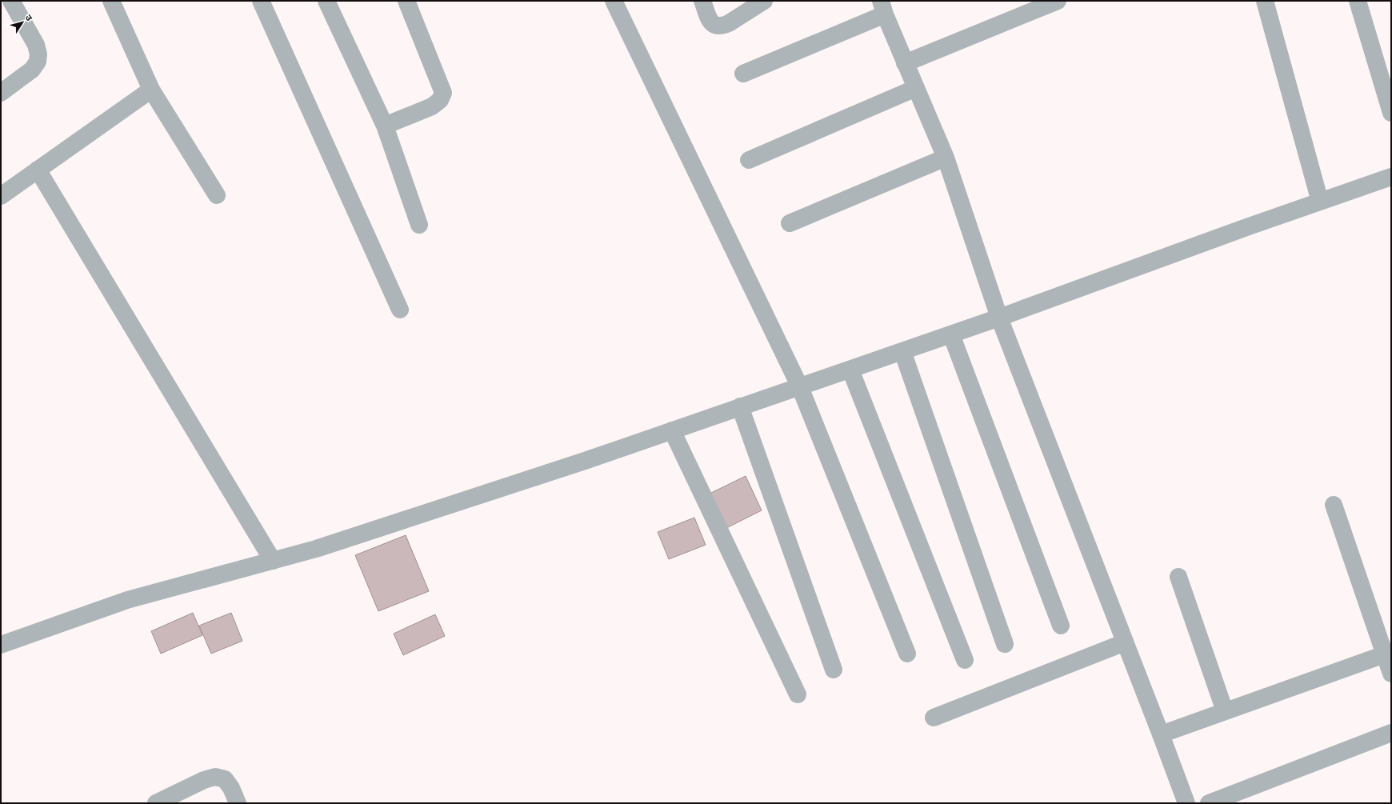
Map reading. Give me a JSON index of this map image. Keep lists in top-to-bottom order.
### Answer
{
  "north": "top right"
}
